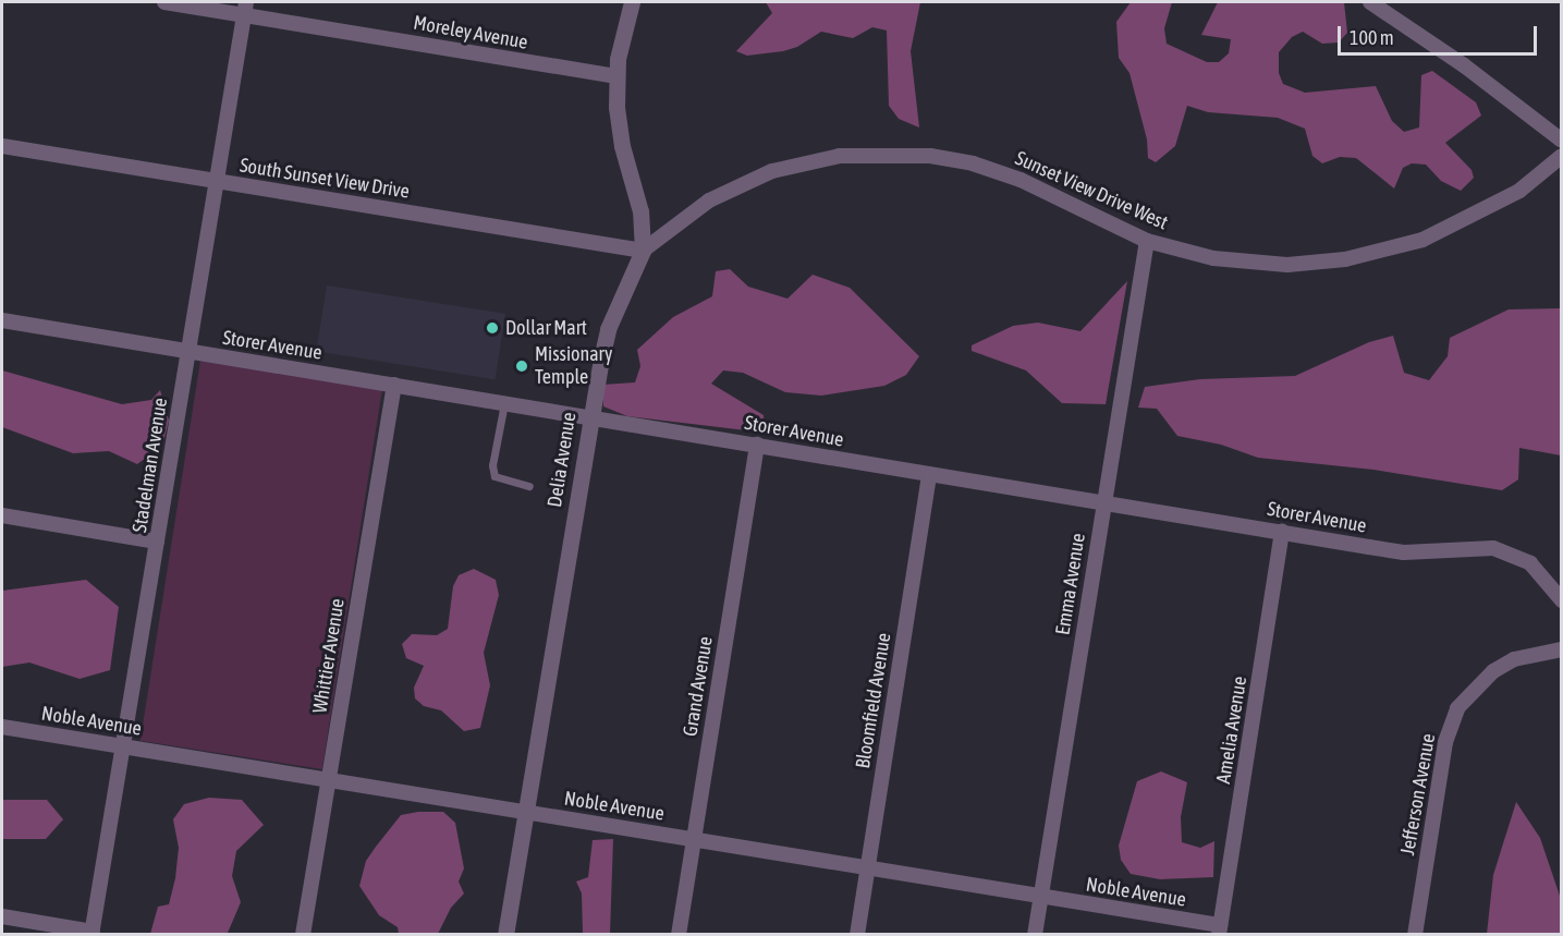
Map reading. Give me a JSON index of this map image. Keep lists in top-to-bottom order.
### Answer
{
  "streets": {
    "street": [
      "Moreley Avenue",
      "South Sunset View Drive",
      "Sunset View Drive West",
      "Storer Avenue",
      "Delia Avenue",
      "Stadelman Avenue",
      "Emma Avenue",
      "Whittier Avenue",
      "Grand Avenue",
      "Bloomfield Avenue",
      "Noble Avenue",
      "Amelia Avenue",
      "Jefferson Avenue"
    ]
  },
  "crossings": [
    ["Moreley Avenue", "Delia Avenue"],
    ["Moreley Avenue", "Stadelman Avenue"],
    ["South Sunset View Drive", "Sunset View Drive West"],
    ["South Sunset View Drive", "Delia Avenue"],
    ["South Sunset View Drive", "Stadelman Avenue"],
    ["Sunset View Drive West", "Delia Avenue"],
    ["Sunset View Drive West", "Emma Avenue"],
    ["Storer Avenue", "Delia Avenue"],
    ["Storer Avenue", "Stadelman Avenue"],
    ["Storer Avenue", "Emma Avenue"],
    ["Storer Avenue", "Whittier Avenue"],
    ["Storer Avenue", "Grand Avenue"],
    ["Storer Avenue", "Bloomfield Avenue"],
    ["Storer Avenue", "Amelia Avenue"],
    ["Delia Avenue", "Noble Avenue"],
    ["Stadelman Avenue", "Noble Avenue"],
    ["Emma Avenue", "Noble Avenue"],
    ["Whittier Avenue", "Noble Avenue"],
    ["Grand Avenue", "Noble Avenue"],
    ["Bloomfield Avenue", "Noble Avenue"],
    ["Noble Avenue", "Amelia Avenue"]
  ],
  "places": ["Dollar Mart", "Missionary Temple"],
  "scale_bar": "100 m"
}
